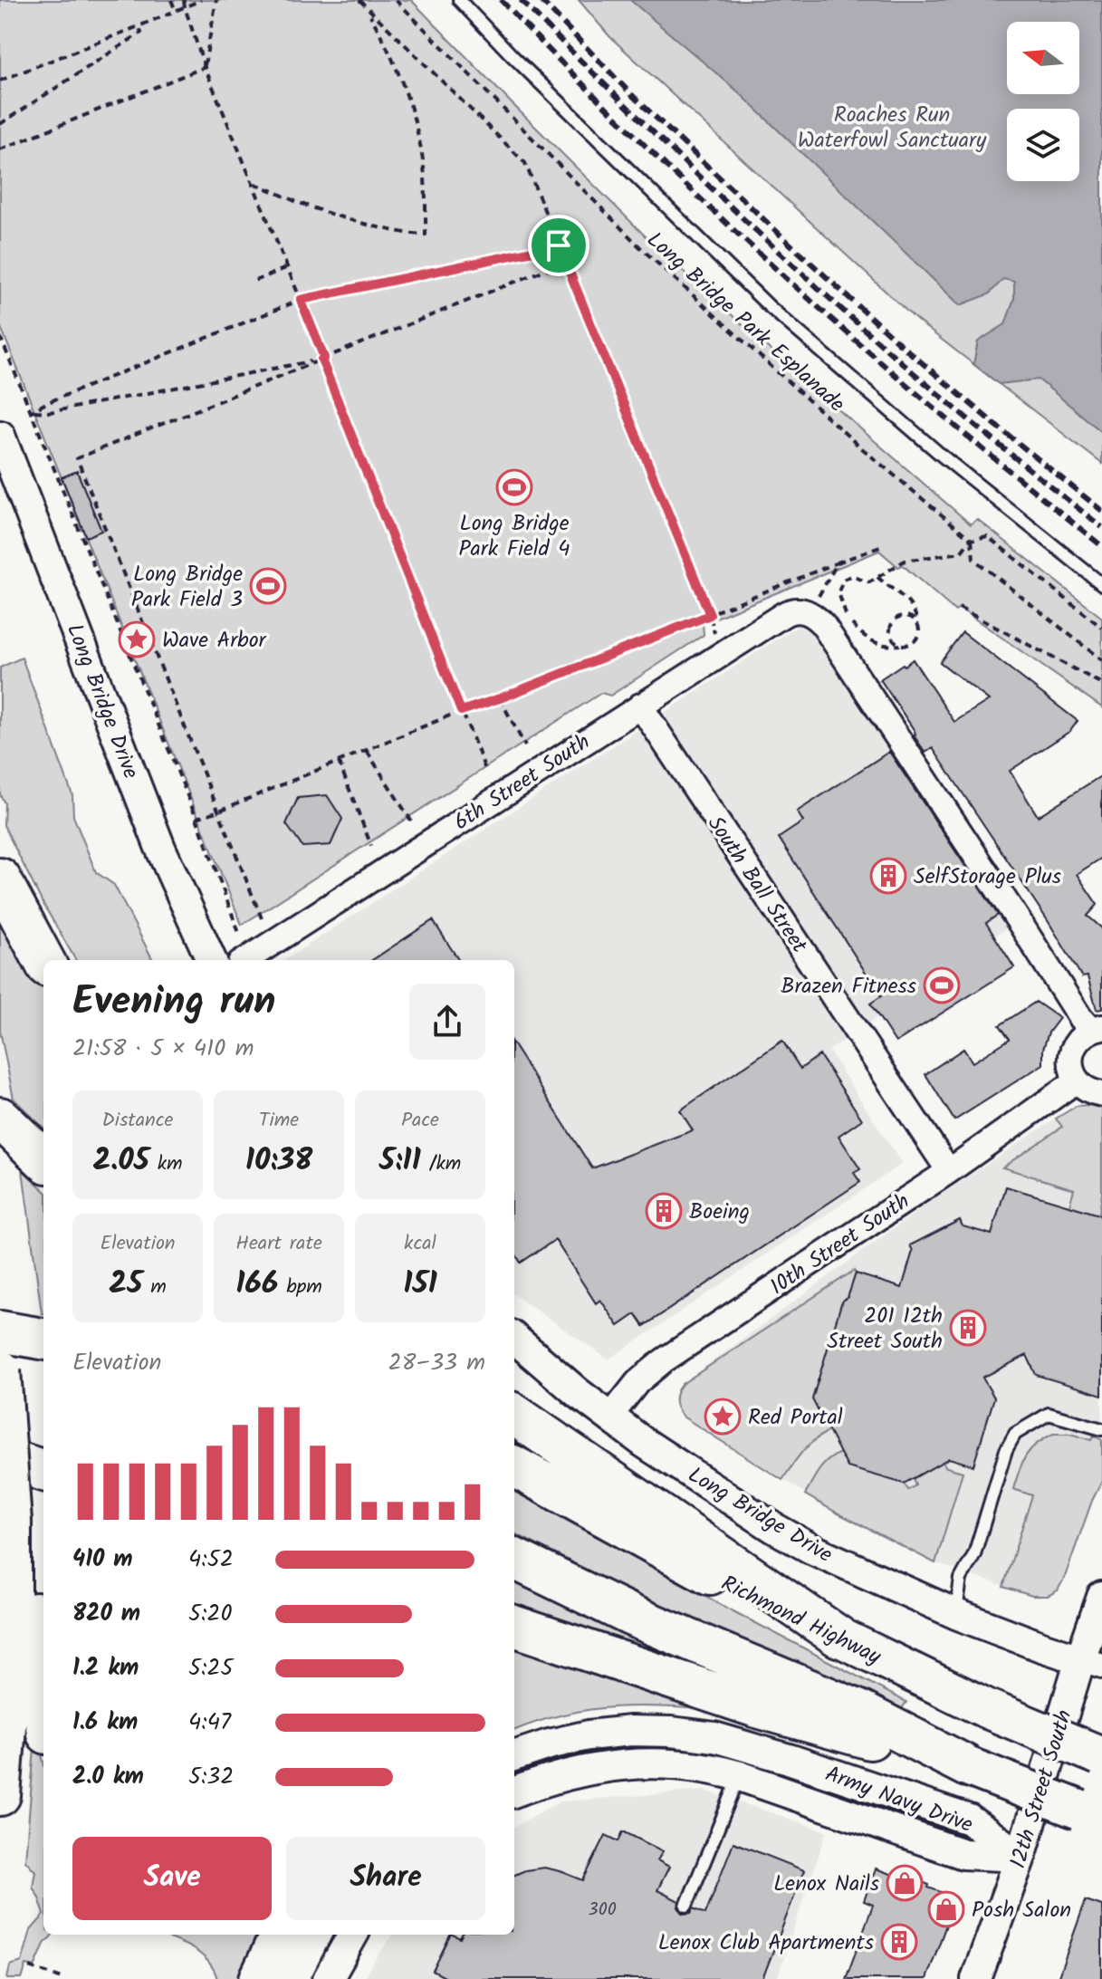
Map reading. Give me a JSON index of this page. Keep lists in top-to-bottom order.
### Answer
{
  "streets": {
    "highway": ["Richmond Highway"],
    "street": [
      "Long Bridge Drive",
      "6th Street South",
      "South Ball Street",
      "10th Street South",
      "12th Street South",
      "Army Navy Drive"
    ],
    "path": ["Long Bridge Park Esplanade"]
  },
  "crossings": [
    ["Long Bridge Drive", "10th Street South"],
    ["Long Bridge Drive", "12th Street South"],
    ["6th Street South", "South Ball Street"],
    ["South Ball Street", "10th Street South"],
    ["12th Street South", "Army Navy Drive"]
  ],
  "parks": ["Roaches Run Waterfowl Sanctuary"],
  "places": {
    "sports": ["Long Bridge Park Field 4", "Long Bridge Park Field 3", "Brazen Fitness"],
    "place": ["Wave Arbor", "Red Portal"],
    "building": [
      "SelfStorage Plus",
      "Boeing",
      "201 12th Street South",
      "Lenox Club Apartments"
    ],
    "shop": ["Lenox Nails", "Posh Salon"]
  },
  "house_numbers": ["300"],
  "north": "left",
  "page": {
    "heading": ["Evening run", "21:58 · 5 × 410 m"],
    "stats": [
      ["Distance", "2.05 km"],
      ["Time", "10:38"],
      ["Pace", "5:11 /km"],
      ["Elevation", "25 m"],
      ["Heart rate", "166 bpm"],
      ["kcal", "151"]
    ],
    "chart": ["Elevation", "28–33 m"],
    "list": [
      {
        "name": "410 m",
        "note": "4:52"
      },
      {
        "name": "820 m",
        "note": "5:20"
      },
      {
        "name": "1.2 km",
        "note": "5:25"
      },
      {
        "name": "1.6 km",
        "note": "4:47"
      },
      {
        "name": "2.0 km",
        "note": "5:32"
      }
    ],
    "buttons": ["Save", "Share"]
  }
}
